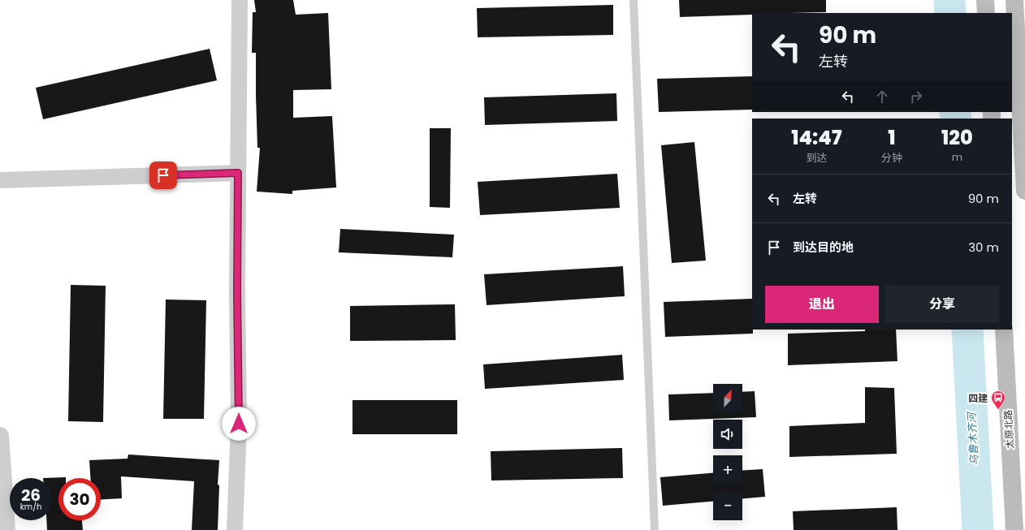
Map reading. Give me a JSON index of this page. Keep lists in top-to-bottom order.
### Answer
{
  "streets": {
    "main road": ["太原北路"]
  },
  "water": ["乌鲁木齐河"],
  "places": {
    "bus stop": ["四建"]
  },
  "north": "top right",
  "page": {
    "turn": ["90 m", "左转"],
    "eta": [
      "14:47",
      "到达",
      "1",
      "分钟",
      "120",
      "m"
    ],
    "list": [
      {
        "name": "左转",
        "value": "90 m"
      },
      {
        "name": "到达目的地",
        "value": "30 m"
      }
    ],
    "buttons": ["退出", "分享"],
    "map_buttons": ["+", "−"],
    "speed": "26 km/h",
    "limit": "30"
  }
}
